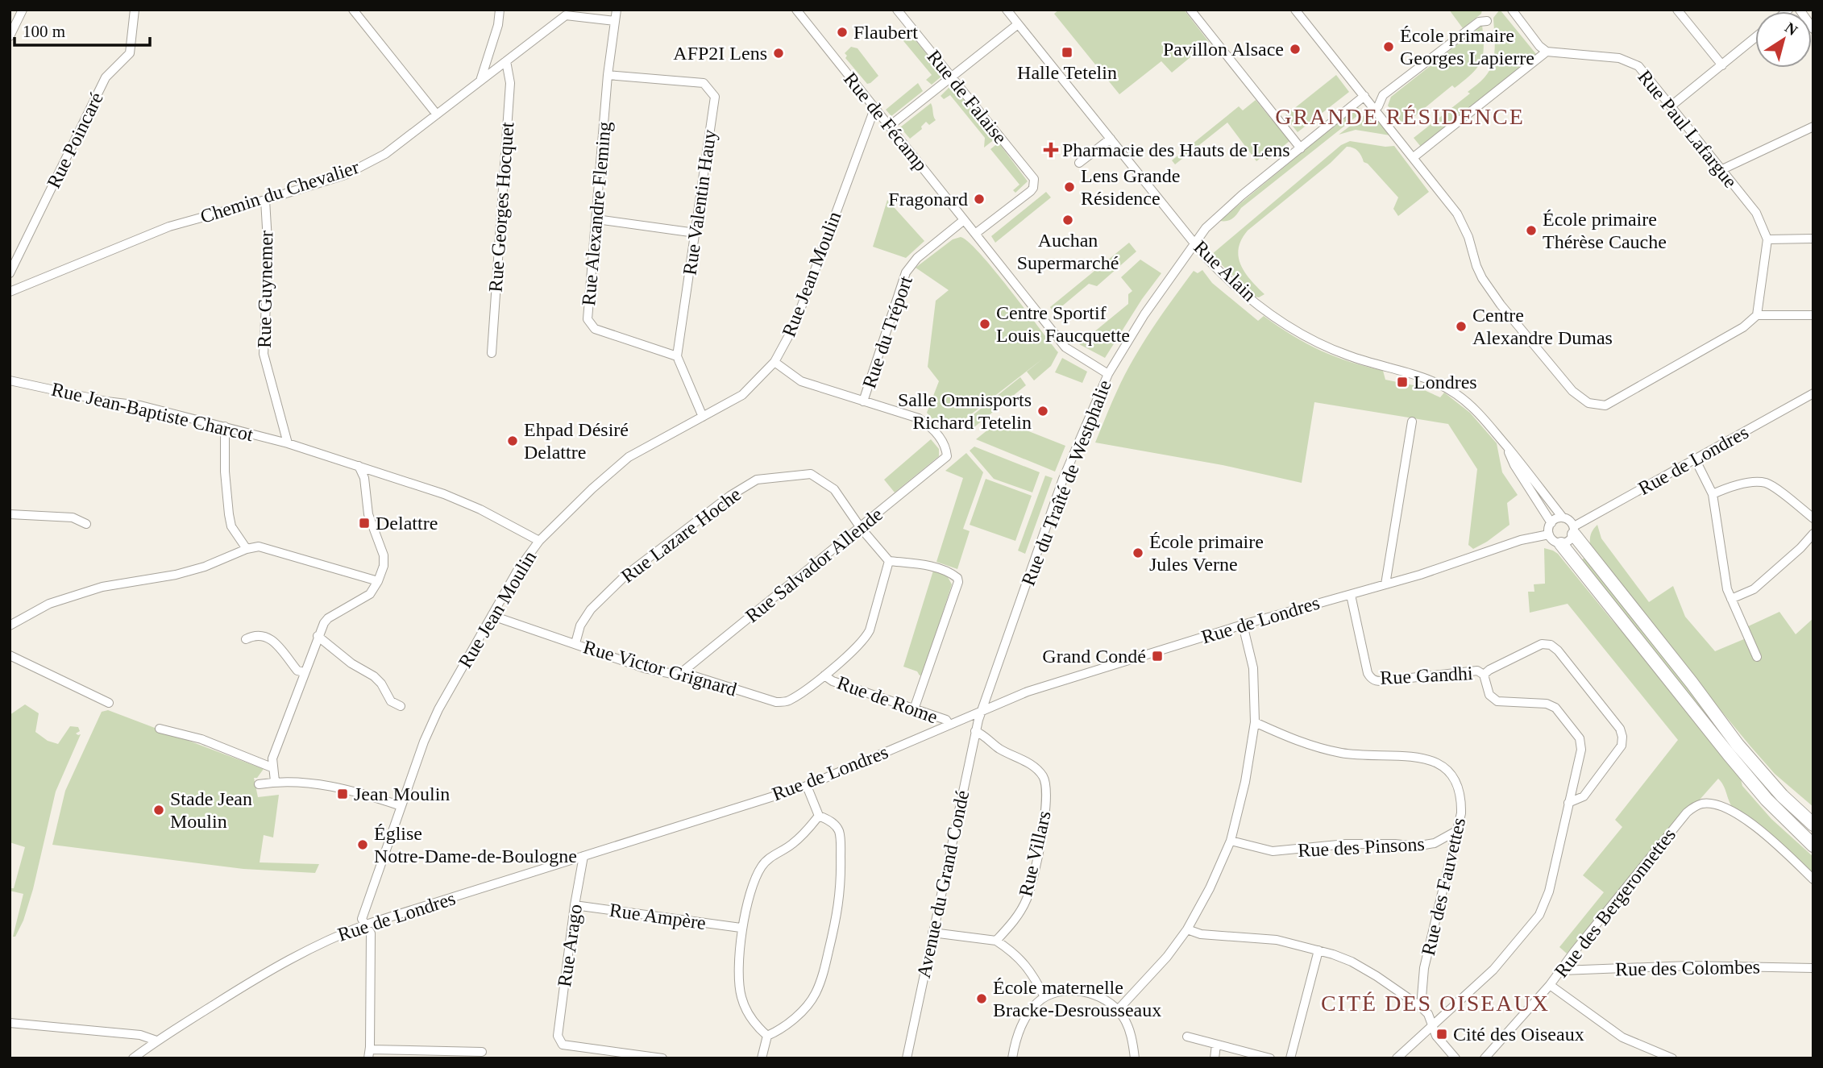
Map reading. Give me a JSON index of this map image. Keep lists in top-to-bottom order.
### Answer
{
  "streets": {
    "street": [
      "Rue de Falaise",
      "Rue de Fécamp",
      "Rue Paul Lafargue",
      "Rue Poincaré",
      "Chemin du Chevalier",
      "Rue Valentin Hauy",
      "Rue Georges Hocquet",
      "Rue Alexandre Fleming",
      "Rue Alain",
      "Rue Jean Moulin",
      "Rue Guynemer",
      "Rue du Tréport",
      "Rue Jean-Baptiste Charcot",
      "Rue de Londres",
      "Rue du Traîté de Westphalie",
      "Rue Lazare Hoche",
      "Rue Salvador Allende",
      "Rue Victor Grignard",
      "Rue Gandhi",
      "Rue de Rome",
      "Rue des Pinsons",
      "Rue Villars",
      "Avenue du Grand Condé",
      "Rue des Fauvettes",
      "Rue des Bergeronnettes",
      "Rue Ampère",
      "Rue Arago",
      "Rue des Colombes"
    ]
  },
  "crossings": [
    ["Rue de Falaise", "Rue de Fécamp"],
    ["Rue de Fécamp", "Rue Jean Moulin"],
    ["Rue de Fécamp", "Rue du Tréport"],
    ["Rue de Fécamp", "Rue du Traîté de Westphalie"],
    ["Chemin du Chevalier", "Rue Georges Hocquet"],
    ["Chemin du Chevalier", "Rue Alexandre Fleming"],
    ["Chemin du Chevalier", "Rue Guynemer"],
    ["Rue Valentin Hauy", "Rue Alexandre Fleming"],
    ["Rue Alain", "Rue de Londres"],
    ["Rue Alain", "Rue du Traîté de Westphalie"],
    ["Rue Jean Moulin", "Rue Jean-Baptiste Charcot"],
    ["Rue Jean Moulin", "Rue de Londres"],
    ["Rue Jean Moulin", "Rue Victor Grignard"],
    ["Rue Guynemer", "Rue Jean-Baptiste Charcot"],
    ["Rue du Tréport", "Rue Salvador Allende"],
    ["Rue de Londres", "Rue du Traîté de Westphalie"],
    ["Rue de Londres", "Rue Gandhi"],
    ["Rue de Londres", "Rue de Rome"],
    ["Rue de Londres", "Avenue du Grand Condé"],
    ["Rue de Londres", "Rue Arago"],
    ["Rue du Traîté de Westphalie", "Avenue du Grand Condé"],
    ["Rue Lazare Hoche", "Rue Salvador Allende"],
    ["Rue Lazare Hoche", "Rue Victor Grignard"],
    ["Rue Salvador Allende", "Rue Victor Grignard"],
    ["Rue Victor Grignard", "Rue de Rome"],
    ["Rue des Pinsons", "Rue des Fauvettes"],
    ["Rue Villars", "Avenue du Grand Condé"],
    ["Rue des Bergeronnettes", "Rue des Colombes"],
    ["Rue Ampère", "Rue Arago"]
  ],
  "districts": ["GRANDE RÉSIDENCE", "CITÉ DES OISEAUX"],
  "places": {
    "other": [
      "Flaubert",
      "École primaire Georges Lapierre",
      "Pavillon Alsace",
      "AFP2I Lens",
      "Lens Grande Résidence",
      "Fragonard",
      "Auchan Supermarché",
      "École primaire Thérèse Cauche",
      "Centre Sportif Louis Faucquette",
      "Centre Alexandre Dumas",
      "Salle Omnisports Richard Tetelin",
      "Ehpad Désiré Delattre",
      "École primaire Jules Verne",
      "Stade Jean Moulin",
      "Église Notre-Dame-de-Boulogne",
      "École maternelle Bracke-Desrousseaux"
    ],
    "transit": [
      "Halle Tetelin",
      "Londres",
      "Delattre",
      "Grand Condé",
      "Jean Moulin",
      "Cité des Oiseaux"
    ],
    "health": ["Pharmacie des Hauts de Lens"]
  },
  "scale_bar": "100 m",
  "north": "top right"
}
